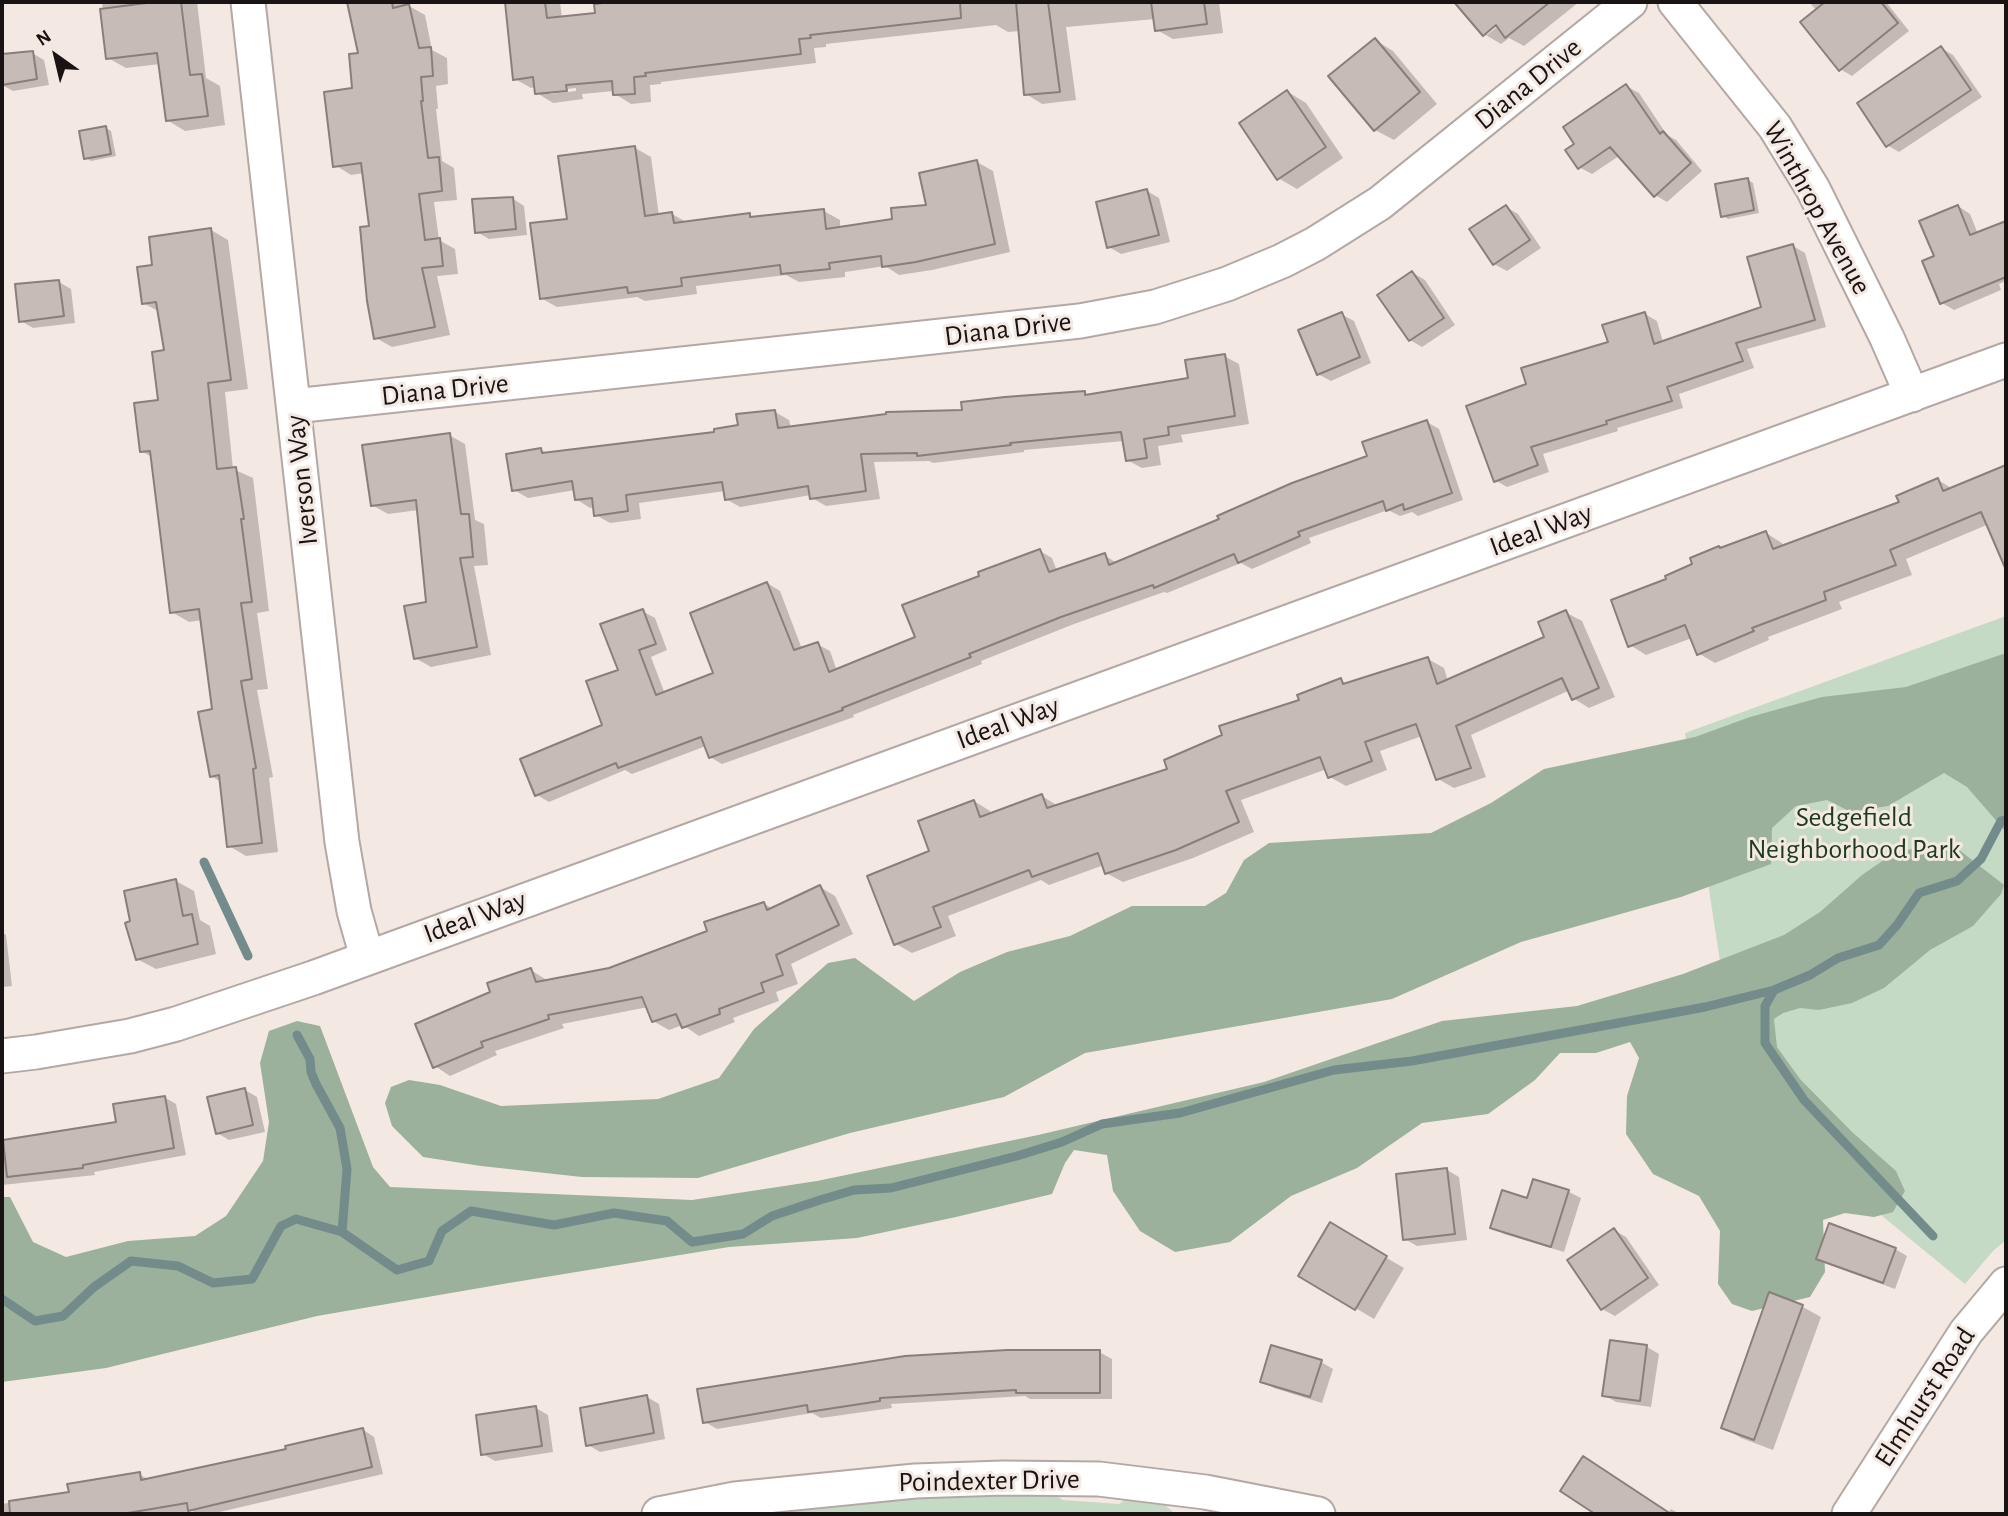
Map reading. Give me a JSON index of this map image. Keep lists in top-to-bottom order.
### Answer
{
  "streets": {
    "street": [
      "Diana Drive",
      "Winthrop Avenue",
      "Iverson Way",
      "Ideal Way",
      "Elmhurst Road",
      "Poindexter Drive"
    ]
  },
  "crossings": [
    ["Diana Drive", "Iverson Way"],
    ["Winthrop Avenue", "Ideal Way"],
    ["Iverson Way", "Ideal Way"]
  ],
  "parks": ["Sedgefield Neighborhood Park"],
  "north": "top left"
}
